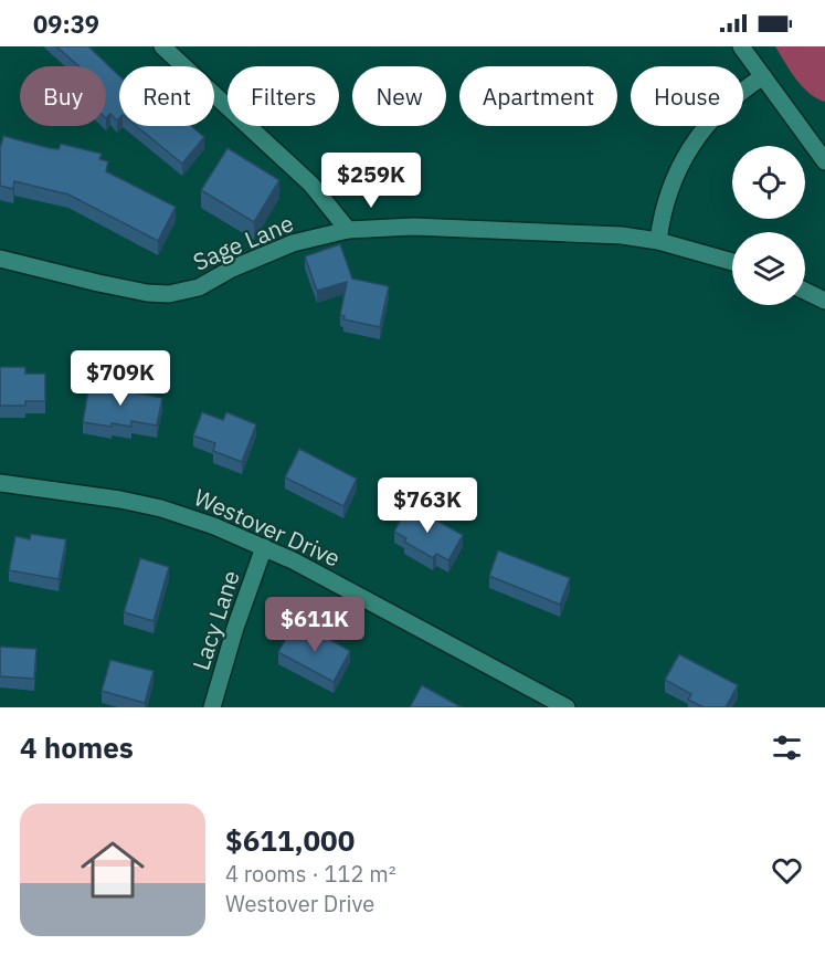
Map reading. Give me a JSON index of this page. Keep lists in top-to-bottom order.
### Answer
{
  "streets": {
    "street": ["Sage Lane", "Westover Drive", "Lacy Lane"]
  },
  "crossings": [
    ["Westover Drive", "Lacy Lane"]
  ],
  "page": {
    "status": "09:39",
    "chip": [
      "Buy",
      "Rent",
      "Filters",
      "New",
      "Apartment",
      "House"
    ],
    "price": [
      "$259K",
      "$709K",
      "$763K",
      "$611K"
    ],
    "heading": "4 homes",
    "list": [
      {
        "name": "$611,000",
        "note": "4 rooms · 112 m² · Westover Drive"
      }
    ]
  }
}
